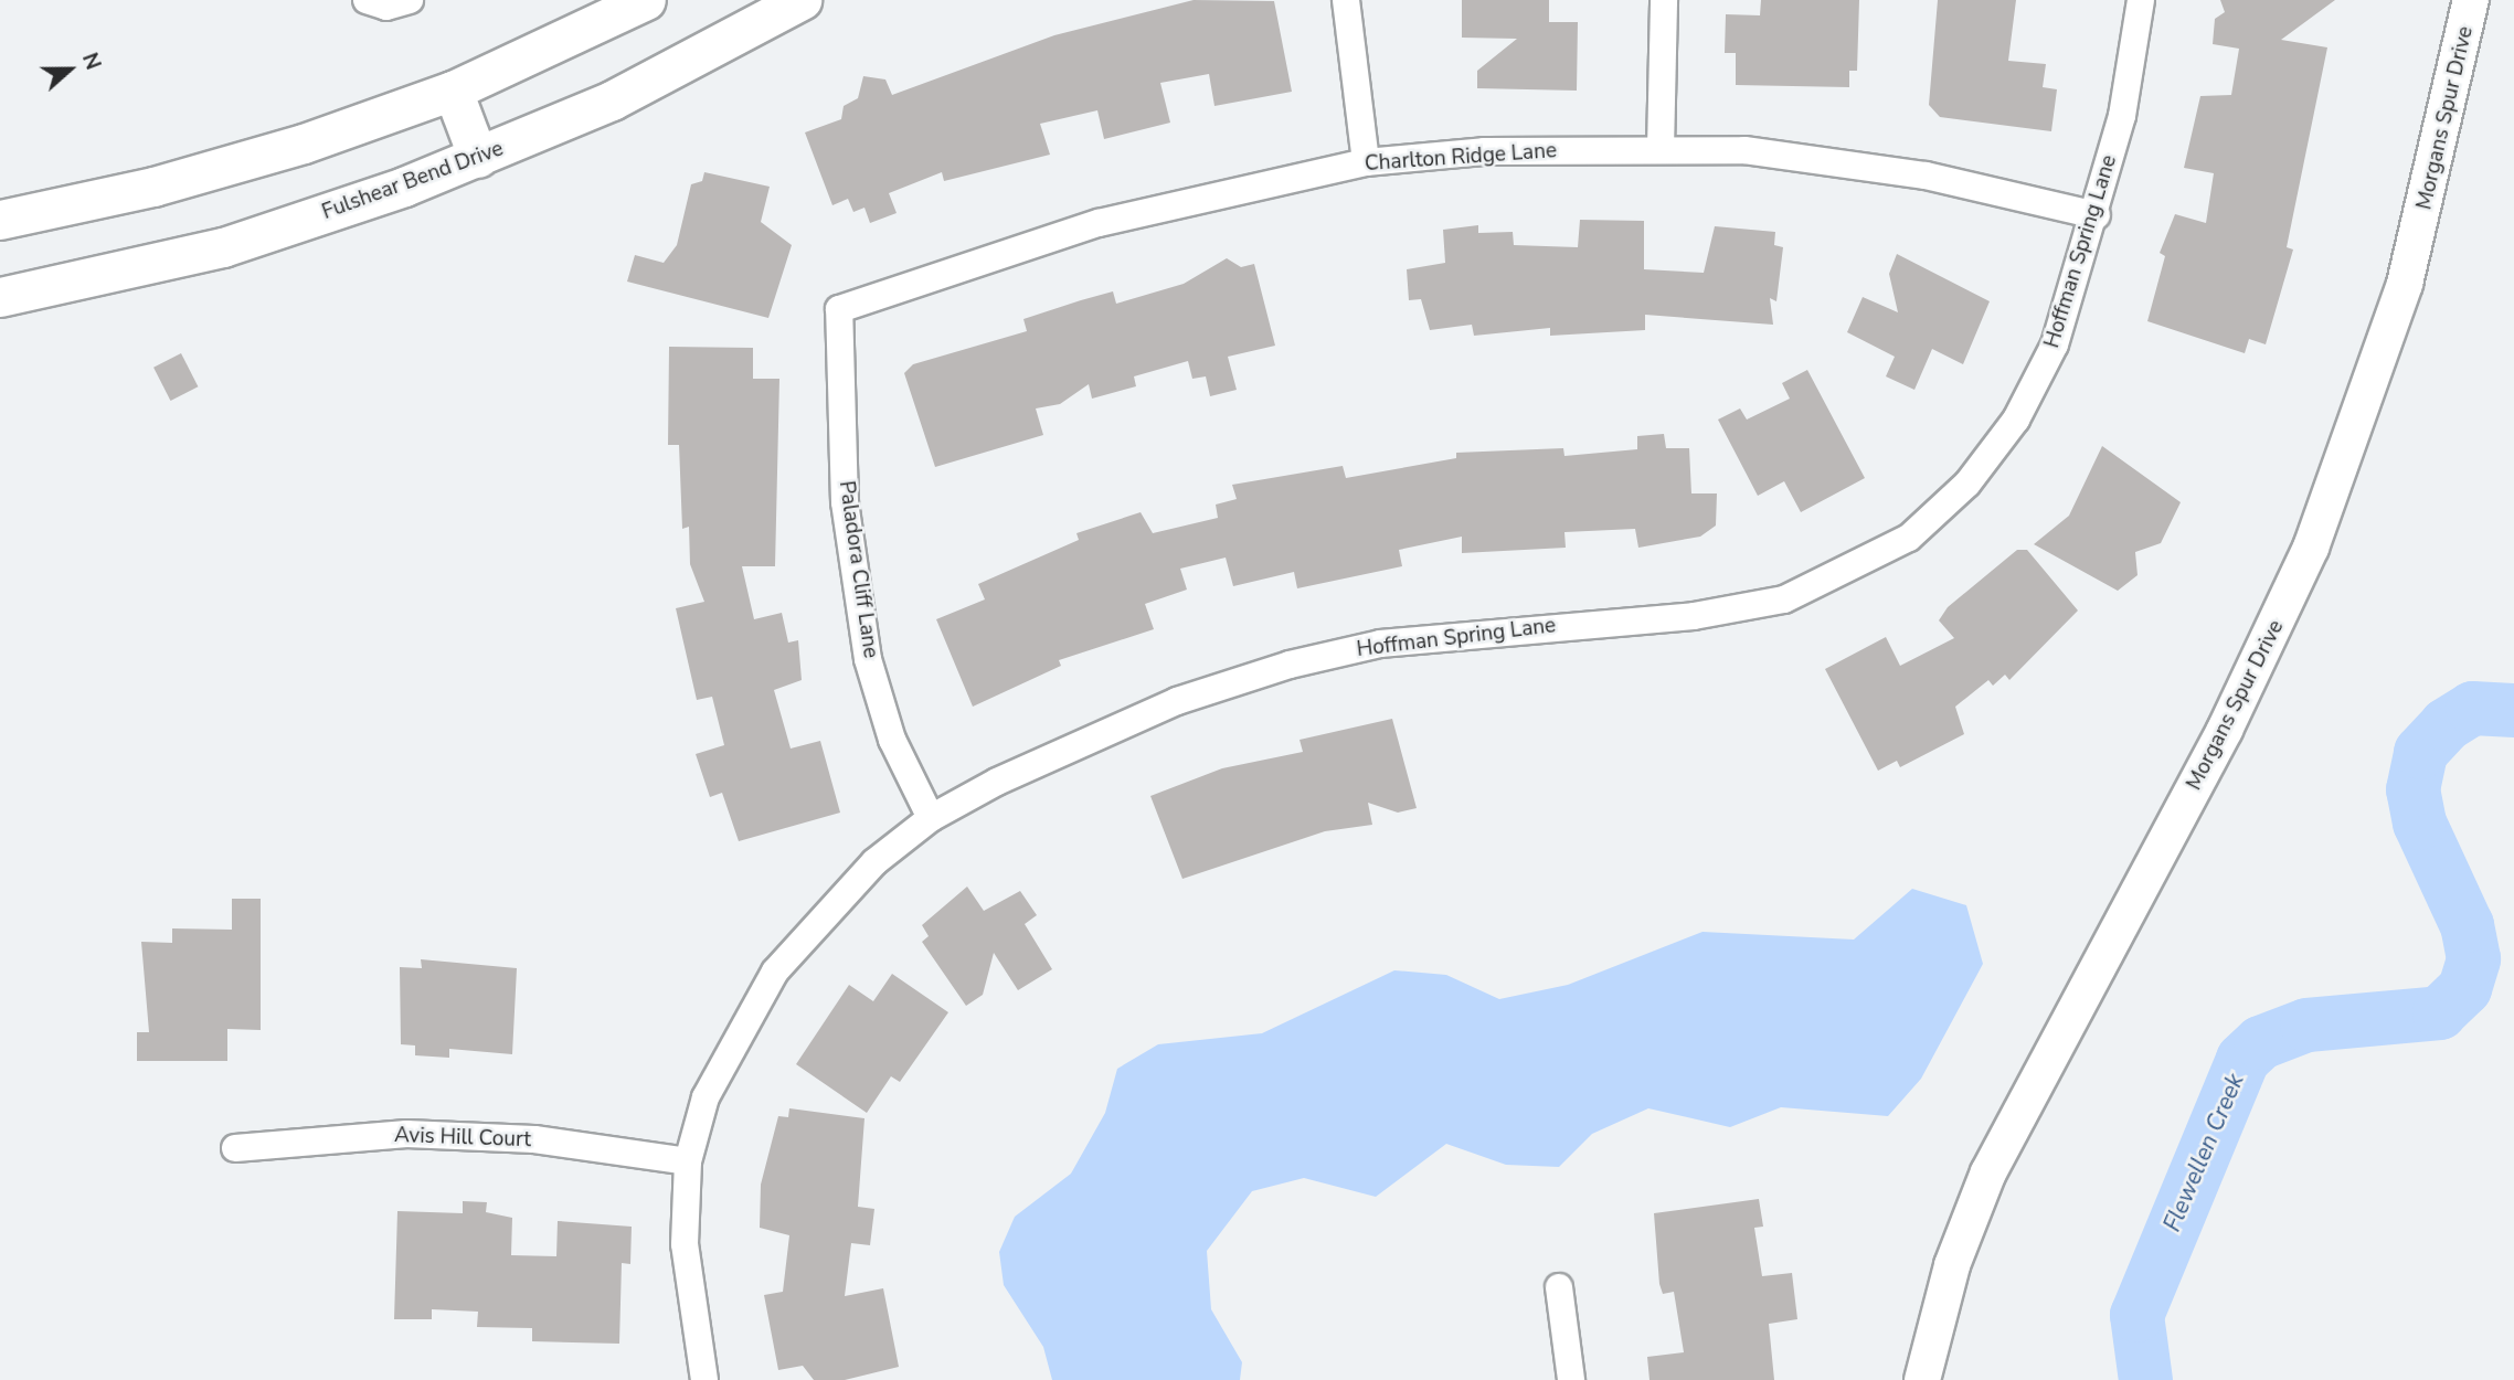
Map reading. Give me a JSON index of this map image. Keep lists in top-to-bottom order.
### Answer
{
  "streets": {
    "main road": ["Fulshear Bend Drive"],
    "street": [
      "Morgans Spur Drive",
      "Charlton Ridge Lane",
      "Hoffman Spring Lane",
      "Paladora Cliff Lane",
      "Avis Hill Court"
    ]
  },
  "crossings": [
    ["Charlton Ridge Lane", "Hoffman Spring Lane"],
    ["Charlton Ridge Lane", "Paladora Cliff Lane"],
    ["Hoffman Spring Lane", "Paladora Cliff Lane"],
    ["Hoffman Spring Lane", "Avis Hill Court"]
  ],
  "water": ["Flewellen Creek"],
  "north": "right"
}
